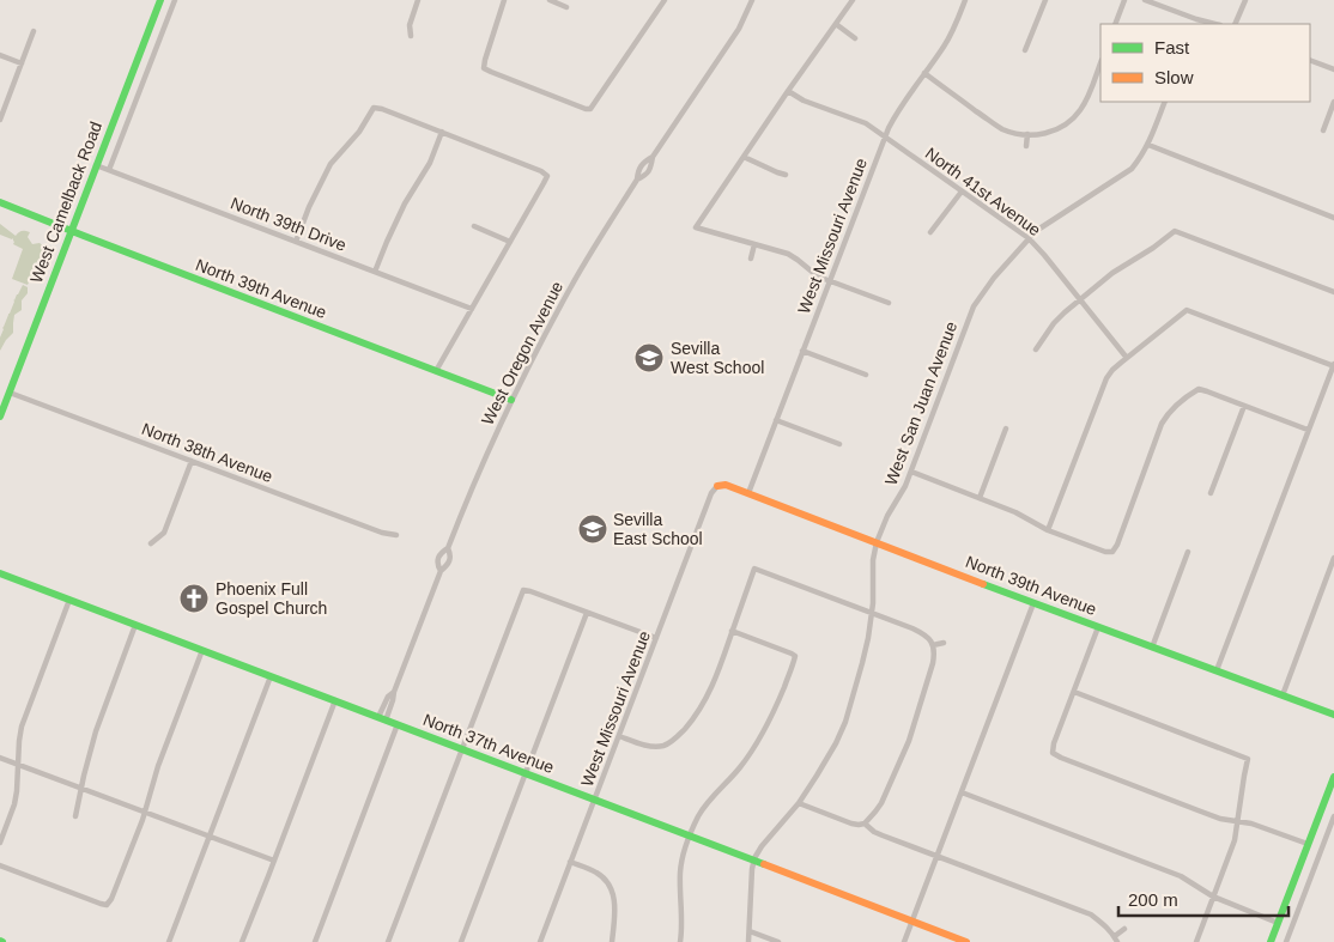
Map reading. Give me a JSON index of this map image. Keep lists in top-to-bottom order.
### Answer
{
  "streets": {
    "street": [
      "North 41st Avenue",
      "West Camelback Road",
      "North 39th Drive",
      "West Missouri Avenue",
      "North 39th Avenue",
      "West Oregon Avenue",
      "West San Juan Avenue",
      "North 38th Avenue",
      "North 37th Avenue"
    ]
  },
  "crossings": [
    ["North 41st Avenue", "West Missouri Avenue"],
    ["North 41st Avenue", "West San Juan Avenue"],
    ["West Camelback Road", "North 39th Drive"],
    ["West Camelback Road", "North 39th Avenue"],
    ["West Camelback Road", "North 38th Avenue"],
    ["West Missouri Avenue", "North 39th Avenue"],
    ["West Missouri Avenue", "North 37th Avenue"],
    ["North 39th Avenue", "West Oregon Avenue"],
    ["North 39th Avenue", "West San Juan Avenue"],
    ["West Oregon Avenue", "North 37th Avenue"],
    ["West San Juan Avenue", "North 37th Avenue"]
  ],
  "places": {
    "school or university": ["Sevilla West School", "Sevilla East School"],
    "church": ["Phoenix Full Gospel Church"]
  },
  "legend": ["Fast", "Slow"],
  "scale_bar": "200 m"
}
